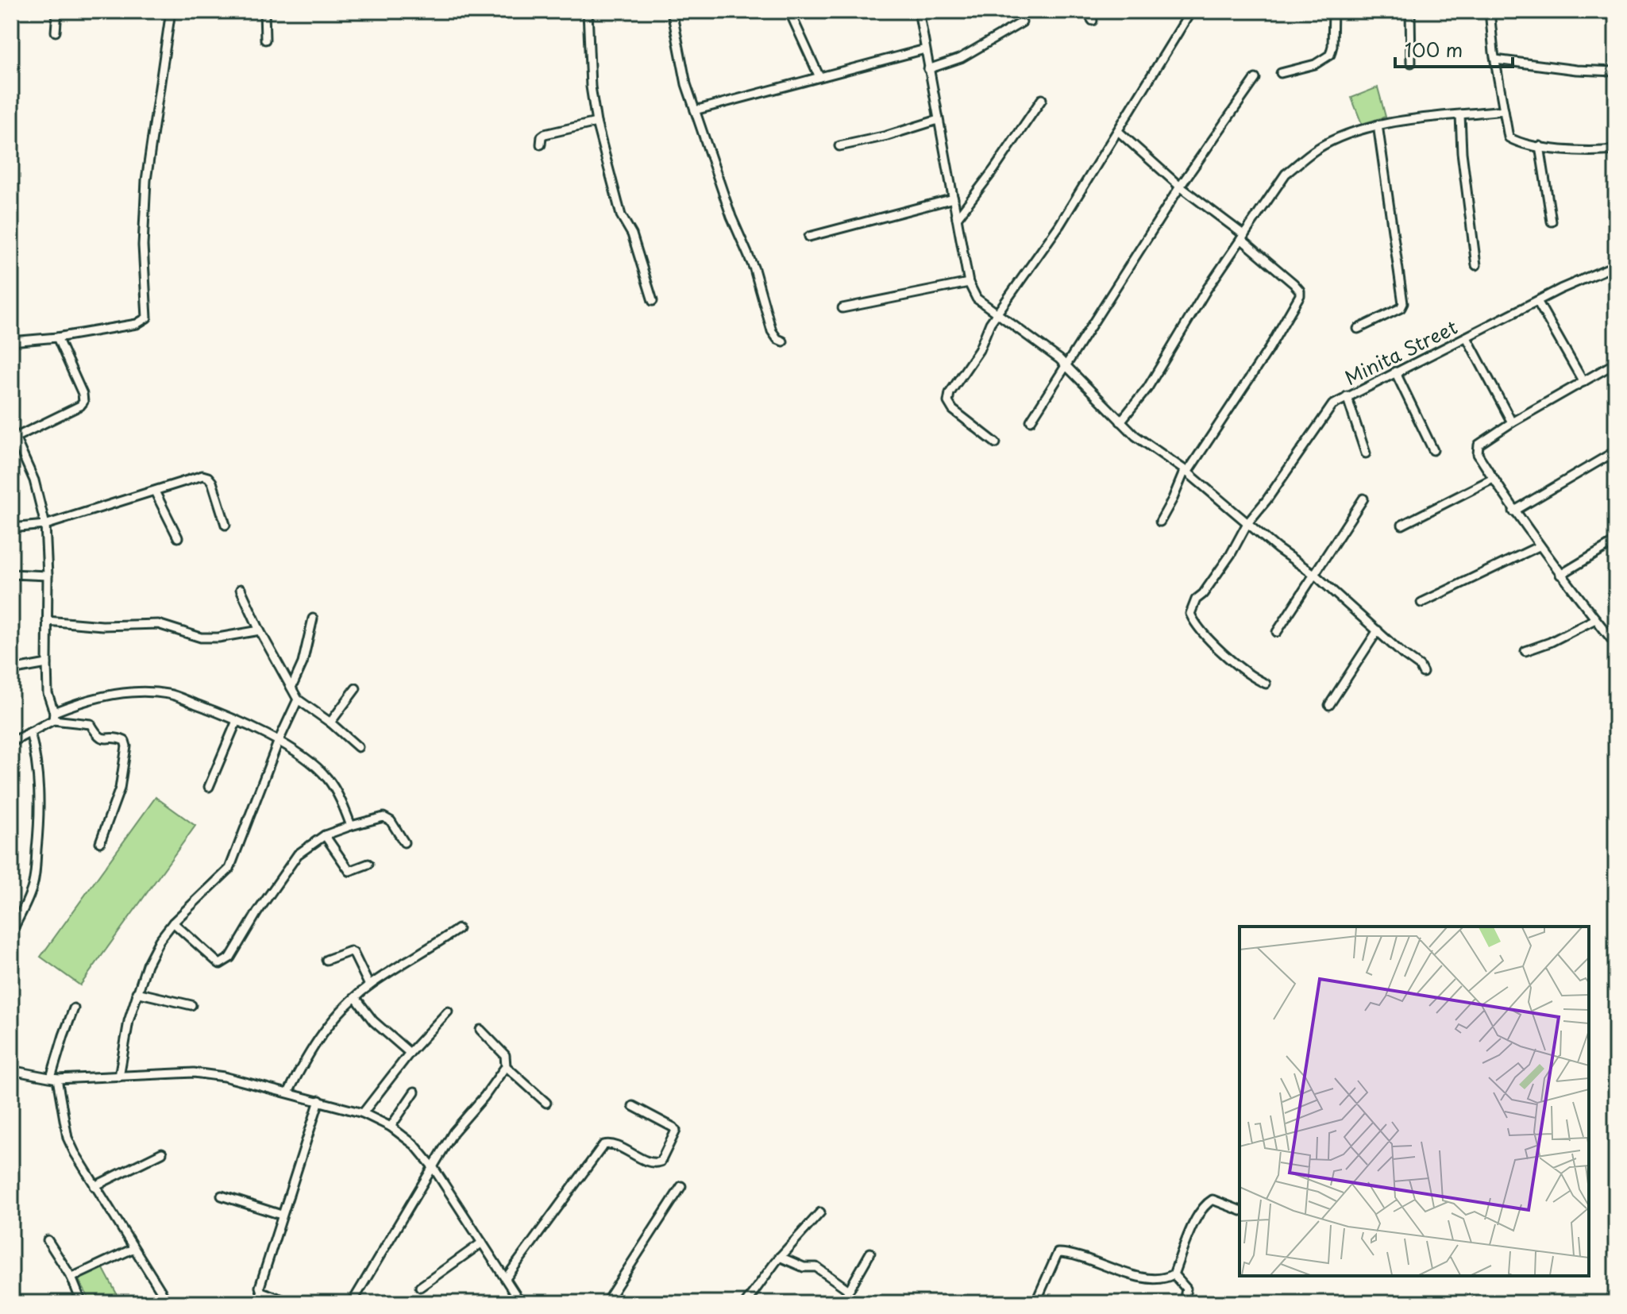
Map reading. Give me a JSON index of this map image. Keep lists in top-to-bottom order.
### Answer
{
  "streets": {
    "street": ["Minita Street"]
  },
  "scale_bar": "100 m"
}
